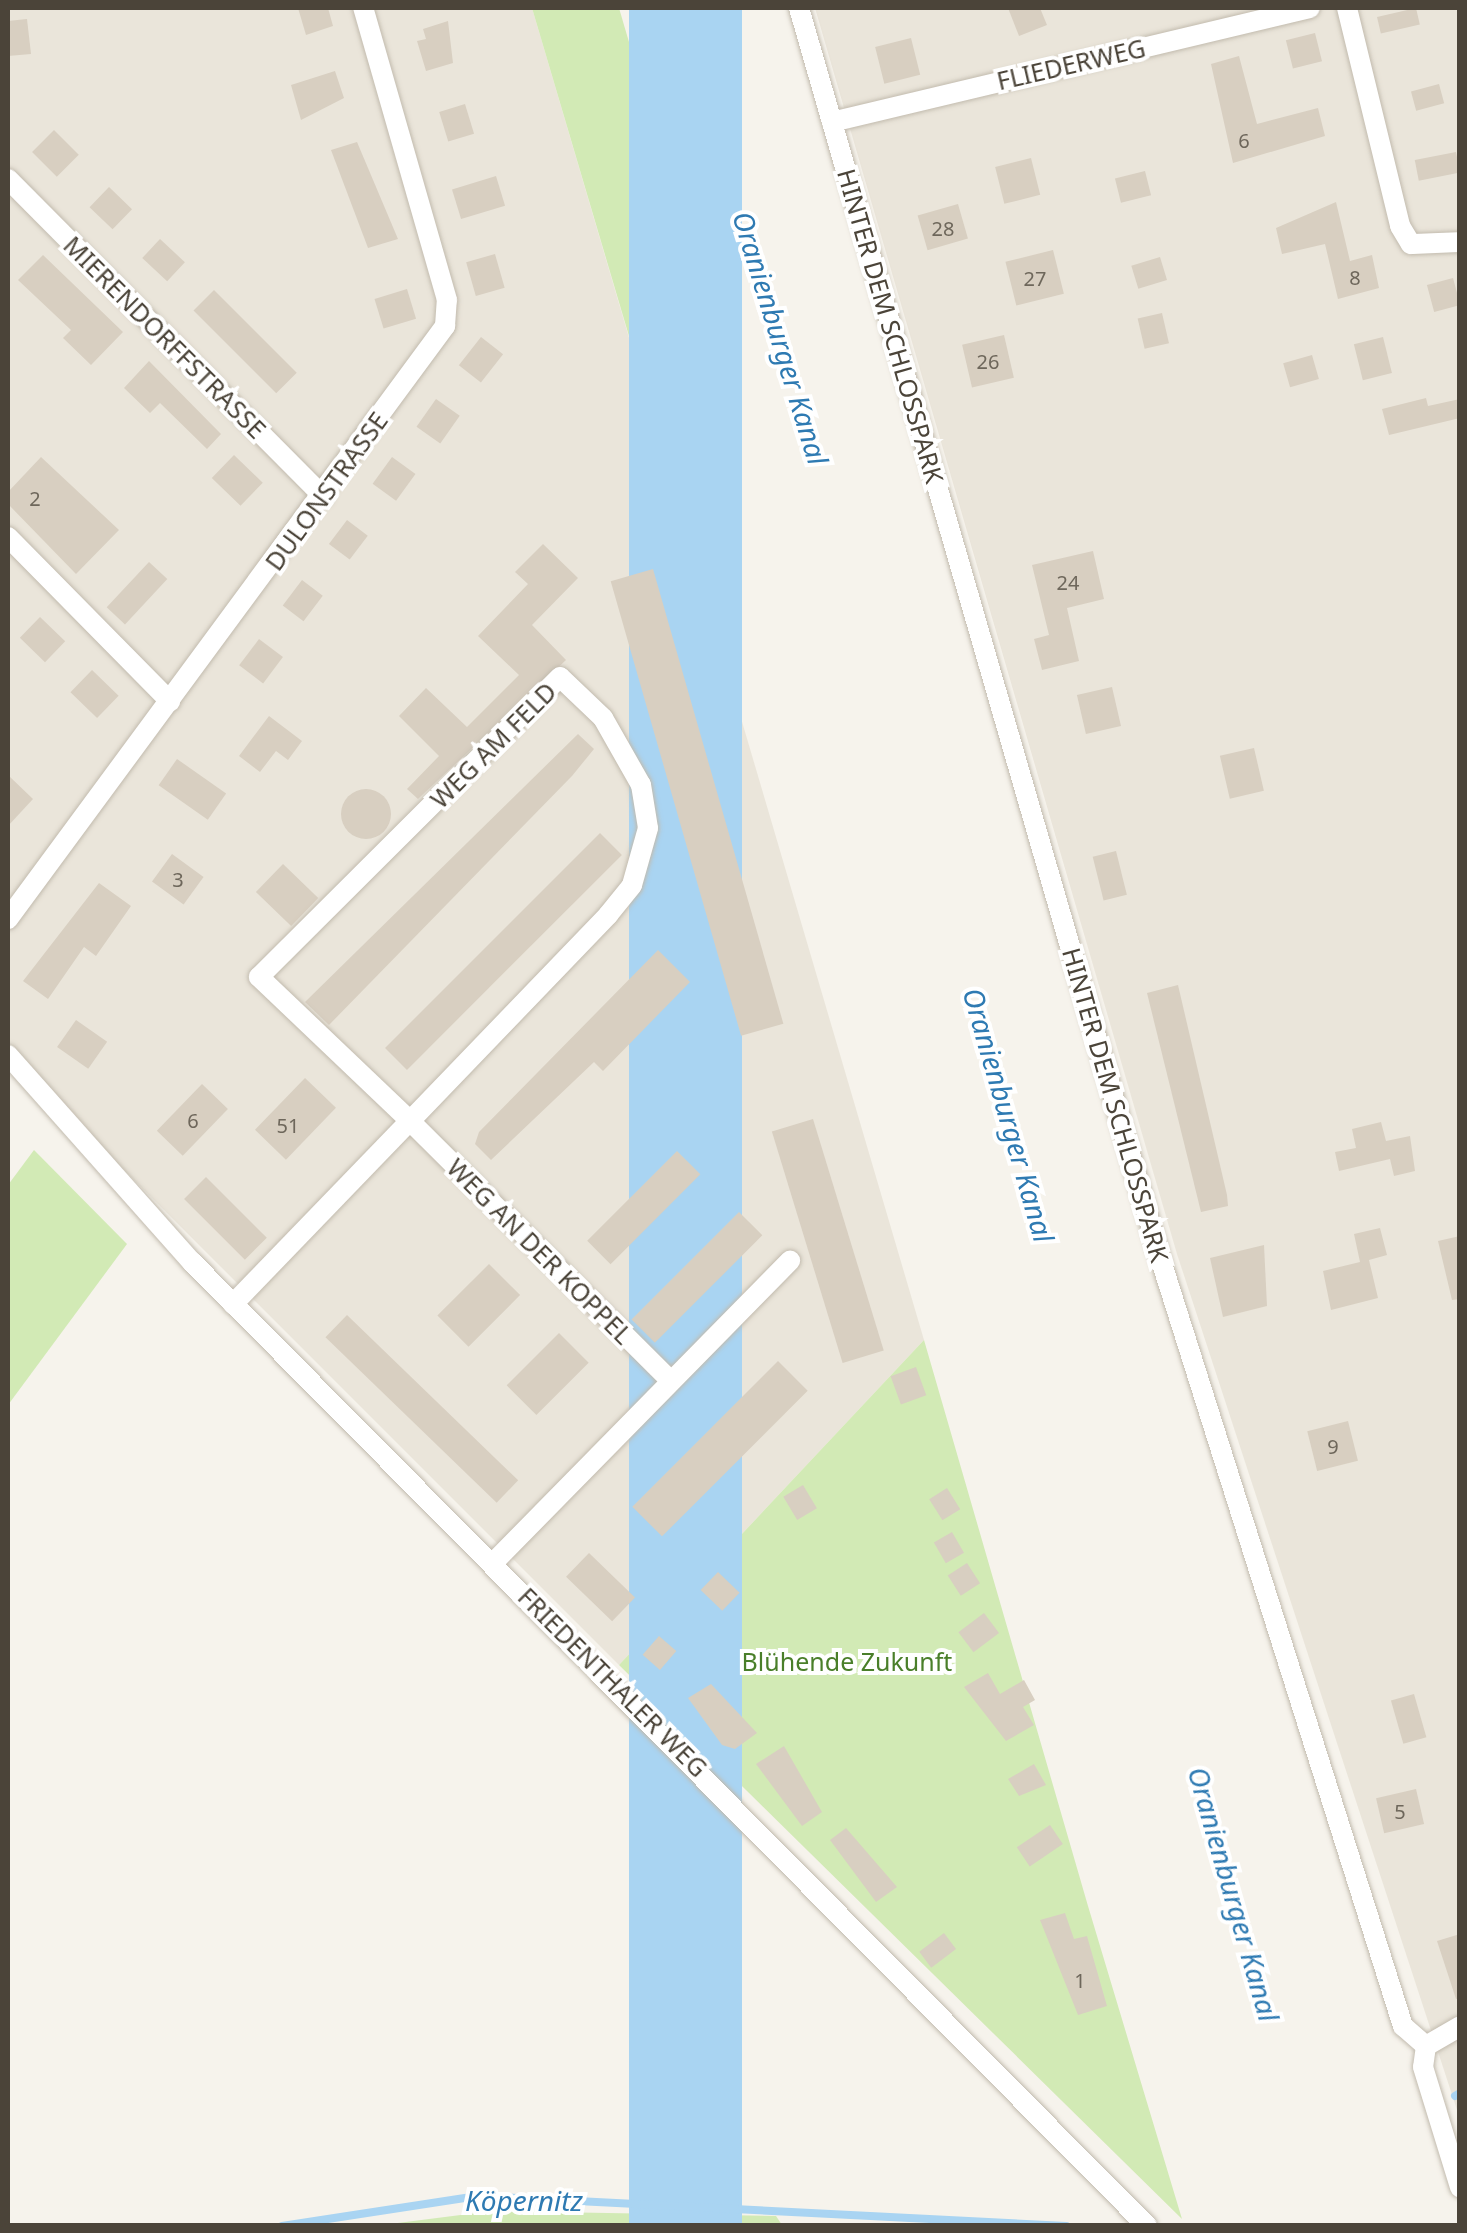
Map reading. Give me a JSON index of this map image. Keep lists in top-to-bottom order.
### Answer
{
  "streets": {
    "street": [
      "FLIEDERWEG",
      "HINTER DEM SCHLOSSPARK",
      "MIERENDORFFSTRASSE",
      "DULONSTRASSE",
      "WEG AM FELD",
      "WEG AN DER KOPPEL",
      "FRIEDENTHALER WEG"
    ]
  },
  "crossings": [
    ["FLIEDERWEG", "HINTER DEM SCHLOSSPARK"],
    ["MIERENDORFFSTRASSE", "DULONSTRASSE"],
    ["WEG AM FELD", "WEG AN DER KOPPEL"],
    ["WEG AM FELD", "FRIEDENTHALER WEG"]
  ],
  "water": ["Oranienburger Kanal", "Köpernitz"],
  "parks": ["Blühende Zukunft"],
  "house_numbers": [
    "6",
    "28",
    "8",
    "27",
    "26",
    "2",
    "24",
    "3",
    "6",
    "51",
    "9",
    "5",
    "1"
  ]
}
